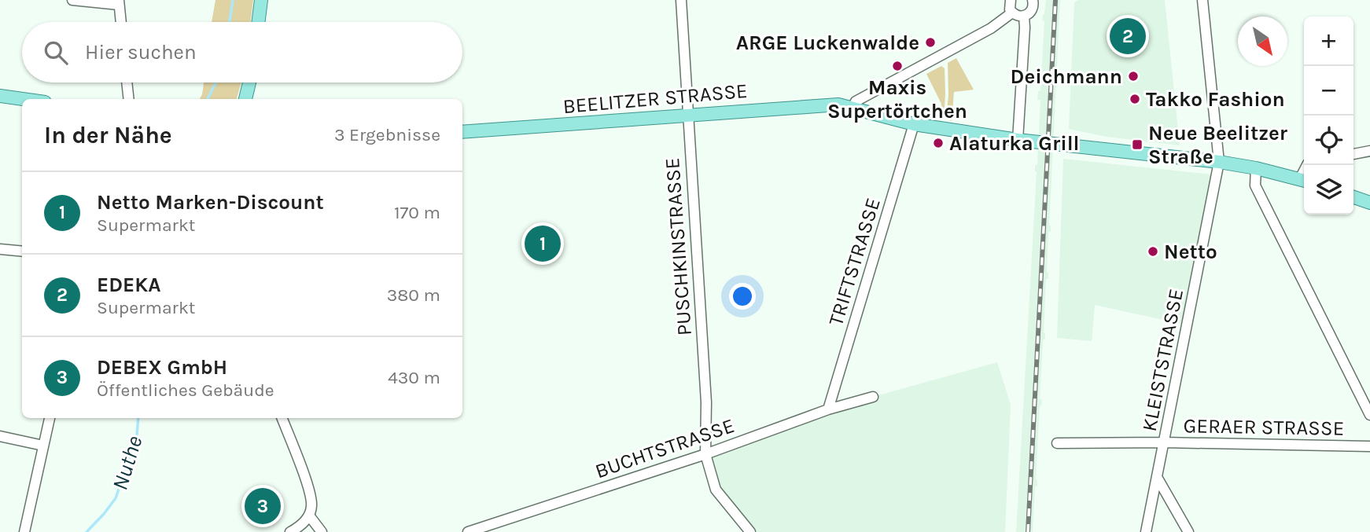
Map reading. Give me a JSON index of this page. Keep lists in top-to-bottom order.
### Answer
{
  "streets": {
    "main road": ["BEELITZER STRASSE"],
    "street": [
      "PUSCHKINSTRASSE",
      "TRIFTSTRASSE",
      "KLEISTSTRASSE",
      "GERAER STRASSE",
      "BUCHTSTRASSE"
    ]
  },
  "crossings": [
    ["BEELITZER STRASSE", "PUSCHKINSTRASSE"],
    ["PUSCHKINSTRASSE", "BUCHTSTRASSE"],
    ["TRIFTSTRASSE", "BUCHTSTRASSE"],
    ["KLEISTSTRASSE", "GERAER STRASSE"]
  ],
  "water": ["Nuthe"],
  "places": {
    "other": [
      "ARGE Luckenwalde",
      "Maxis Supertörtchen",
      "Deichmann",
      "Takko Fashion",
      "Alaturka Grill",
      "Netto"
    ],
    "transit": ["Neue Beelitzer Straße"]
  },
  "north": "bottom right",
  "page": {
    "pins": ["2", "1", "3"],
    "map_buttons": ["+", "−"],
    "search": "Hier suchen",
    "heading": ["In der Nähe", "3 Ergebnisse"],
    "list": [
      {
        "mark": "1",
        "name": "Netto Marken-Discount",
        "note": "Supermarkt",
        "value": "170 m"
      },
      {
        "mark": "2",
        "name": "EDEKA",
        "note": "Supermarkt",
        "value": "380 m"
      },
      {
        "mark": "3",
        "name": "DEBEX GmbH",
        "note": "Öffentliches Gebäude",
        "value": "430 m"
      }
    ]
  }
}
